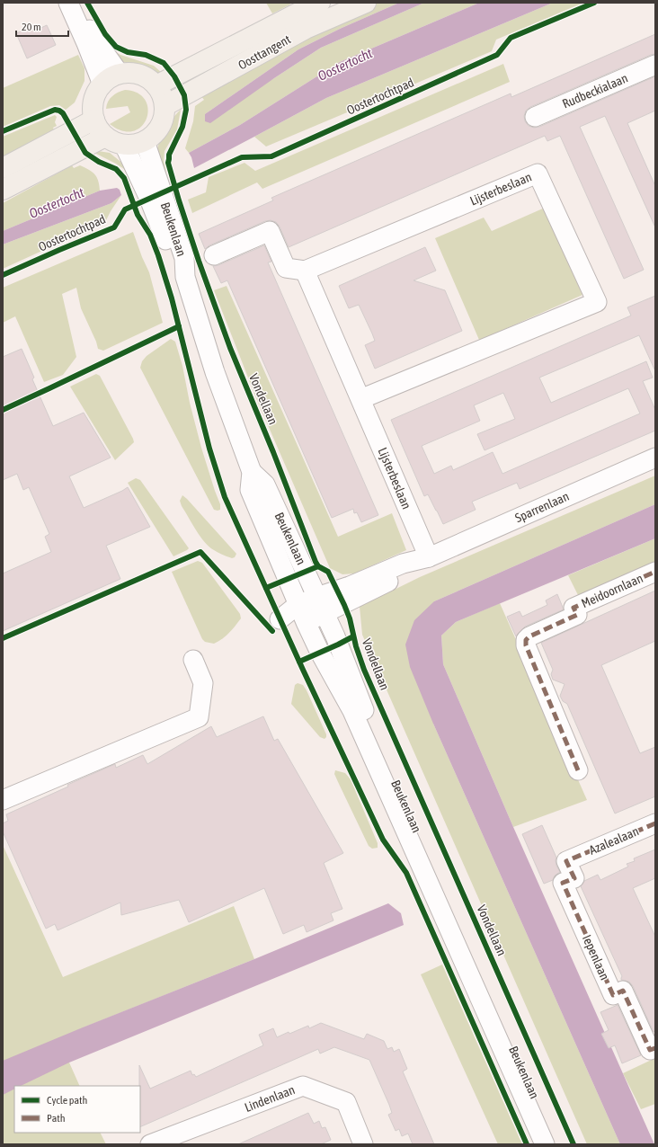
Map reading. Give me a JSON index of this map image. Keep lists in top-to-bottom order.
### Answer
{
  "streets": {
    "main road": ["Oosttangent"],
    "street": [
      "Rudbeckialaan",
      "Lijsterbeslaan",
      "Beukenlaan",
      "Sparrenlaan",
      "Meidoornlaan",
      "Azalealaan",
      "Iepenlaan",
      "Lindenlaan"
    ],
    "cycle path": ["Oostertochtpad", "Vondellaan"]
  },
  "crossings": [
    ["Oosttangent", "Beukenlaan"],
    ["Lijsterbeslaan", "Sparrenlaan"],
    ["Beukenlaan", "Sparrenlaan"],
    ["Azalealaan", "Iepenlaan"]
  ],
  "water": ["Oostertocht"],
  "legend": ["Cycle path", "Path"],
  "scale_bar": "20 m"
}
